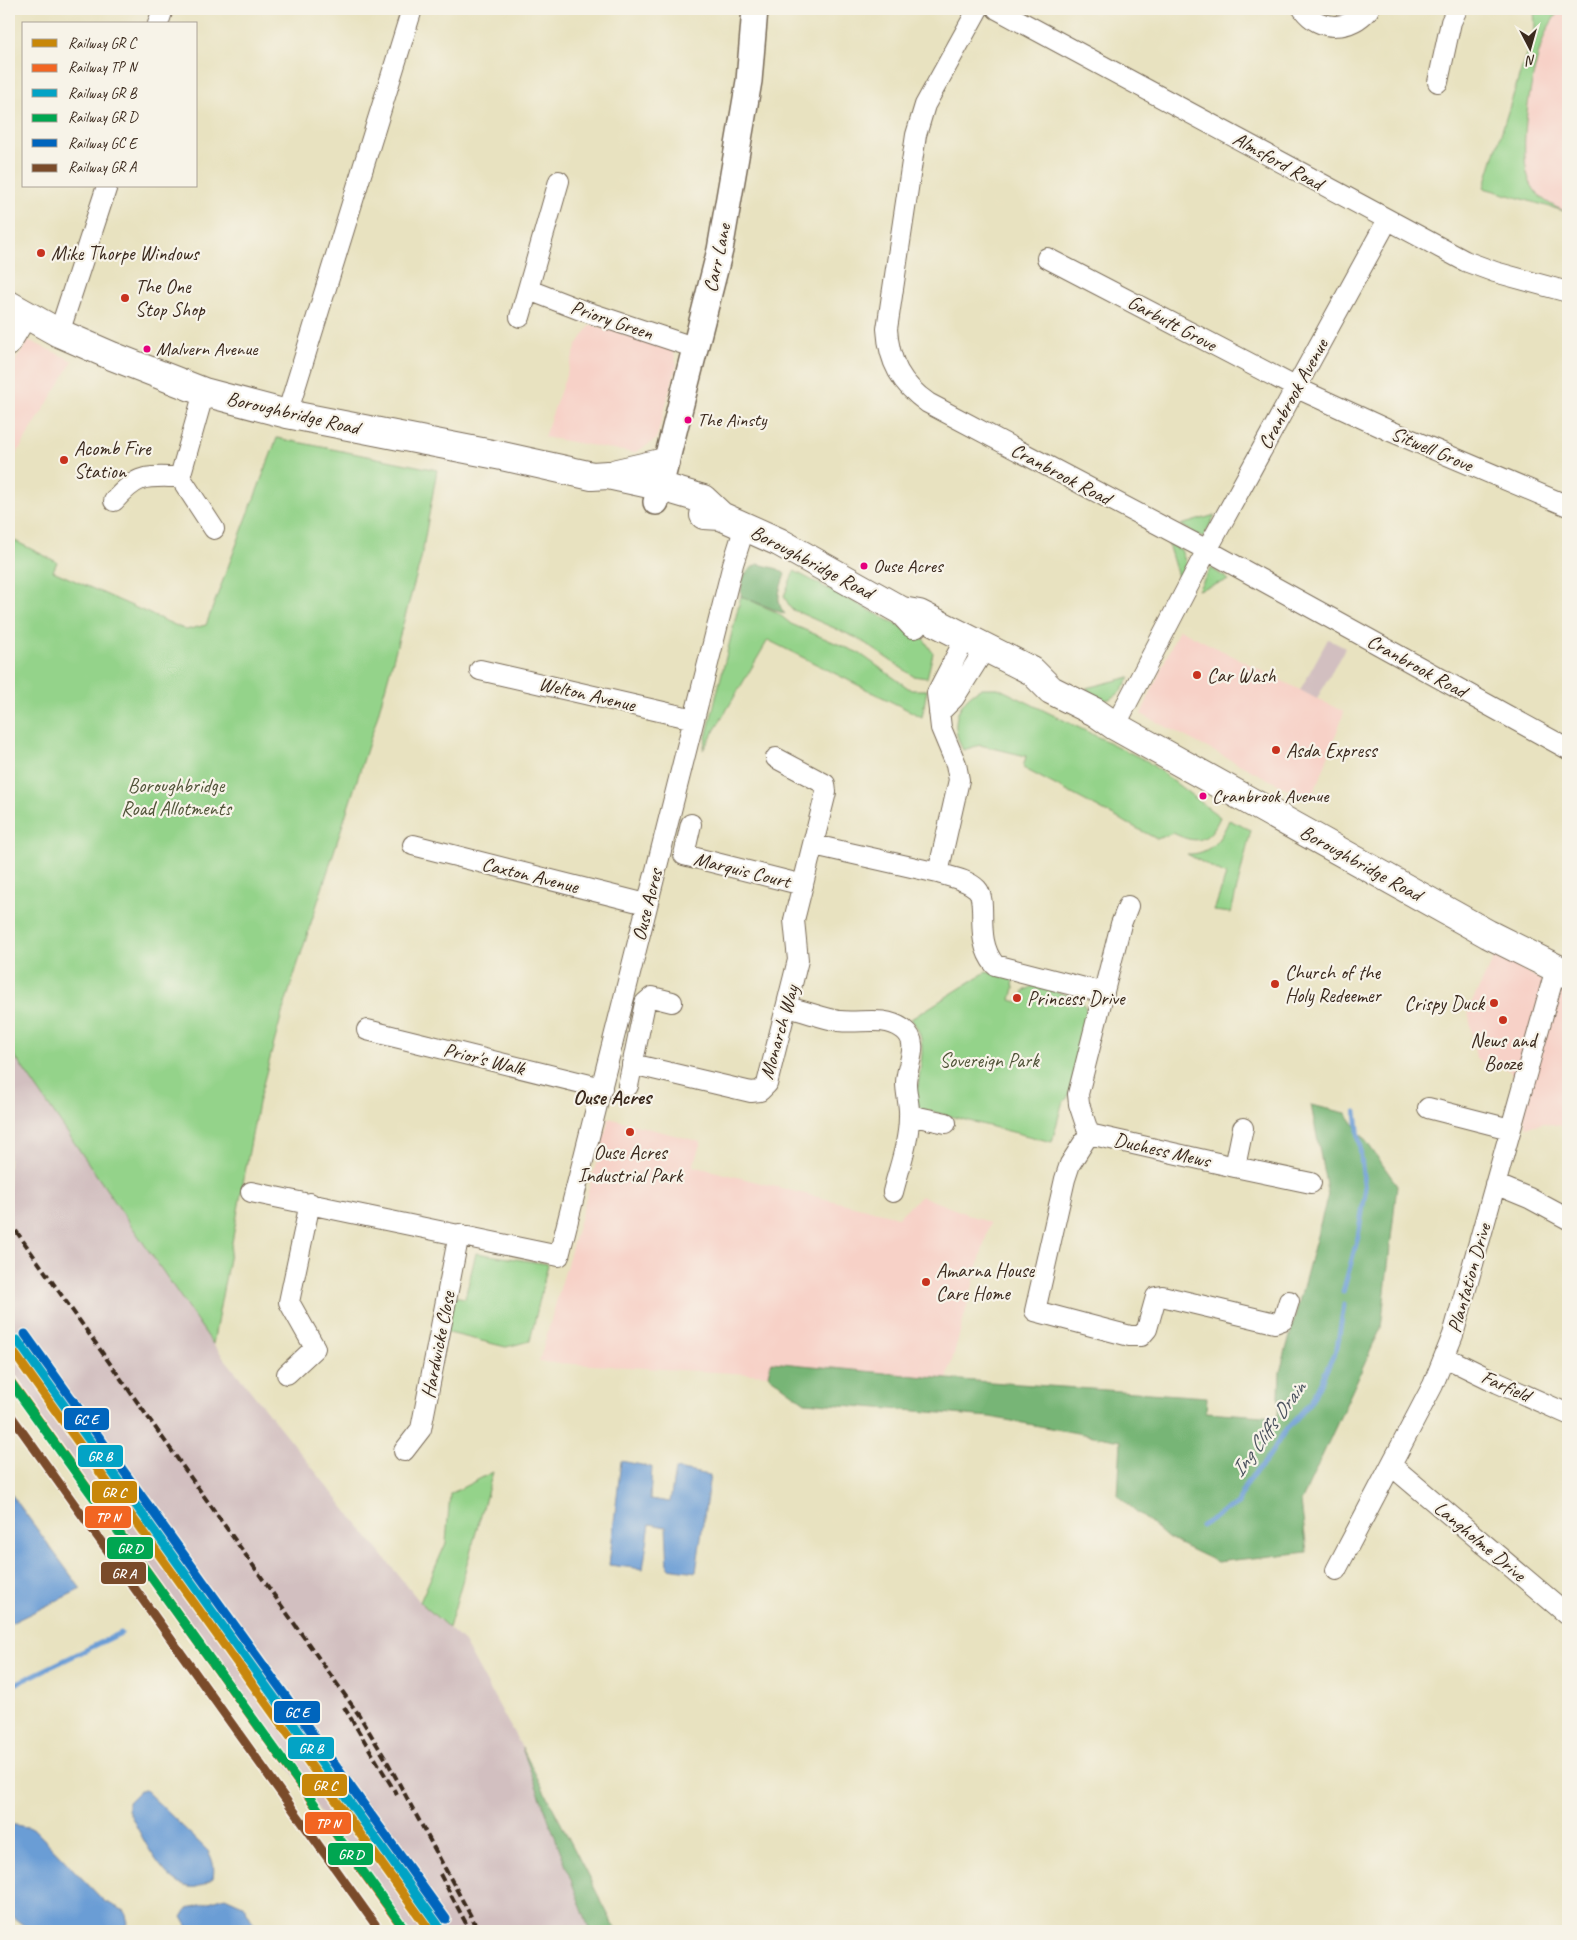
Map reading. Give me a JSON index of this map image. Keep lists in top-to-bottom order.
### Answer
{
  "streets": {
    "main road": ["Boroughbridge Road"],
    "street": [
      "Almsford Road",
      "Carr Lane",
      "Priory Green",
      "Garbutt Grove",
      "Cranbrook Avenue",
      "Sitwell Grove",
      "Cranbrook Road",
      "Welton Avenue",
      "Marquis Court",
      "Caxton Avenue",
      "Ouse Acres",
      "Monarch Way",
      "Prior's Walk",
      "Duchess Mews",
      "Plantation Drive",
      "Hardwicke Close",
      "Farfield",
      "Langholme Drive"
    ]
  },
  "crossings": [
    ["Almsford Road", "Cranbrook Avenue"],
    ["Carr Lane", "Priory Green"],
    ["Carr Lane", "Boroughbridge Road"],
    ["Garbutt Grove", "Cranbrook Avenue"],
    ["Garbutt Grove", "Sitwell Grove"],
    ["Cranbrook Avenue", "Boroughbridge Road"],
    ["Cranbrook Avenue", "Sitwell Grove"],
    ["Cranbrook Avenue", "Cranbrook Road"],
    ["Boroughbridge Road", "Ouse Acres"],
    ["Boroughbridge Road", "Plantation Drive"],
    ["Welton Avenue", "Ouse Acres"],
    ["Marquis Court", "Monarch Way"],
    ["Caxton Avenue", "Ouse Acres"],
    ["Ouse Acres", "Prior's Walk"],
    ["Ouse Acres", "Hardwicke Close"],
    ["Plantation Drive", "Farfield"],
    ["Plantation Drive", "Langholme Drive"]
  ],
  "districts": ["Ouse Acres"],
  "water": ["Ing Cliffs Drain"],
  "parks": ["Boroughbridge Road Allotments", "Sovereign Park"],
  "places": [
    "Mike Thorpe Windows",
    "The One Stop Shop",
    "Malvern Avenue",
    "The Ainsty",
    "Acomb Fire Station",
    "Ouse Acres",
    "Car Wash",
    "Asda Express",
    "Cranbrook Avenue",
    "Church of the Holy Redeemer",
    "Princess Drive",
    "Crispy Duck",
    "News and Booze",
    "Ouse Acres Industrial Park",
    "Amarna House Care Home"
  ],
  "legend": [
    "Railway GR C",
    "Railway TP N",
    "Railway GR B",
    "Railway GR D",
    "Railway GC E",
    "Railway GR A"
  ],
  "north": "bottom"
}
